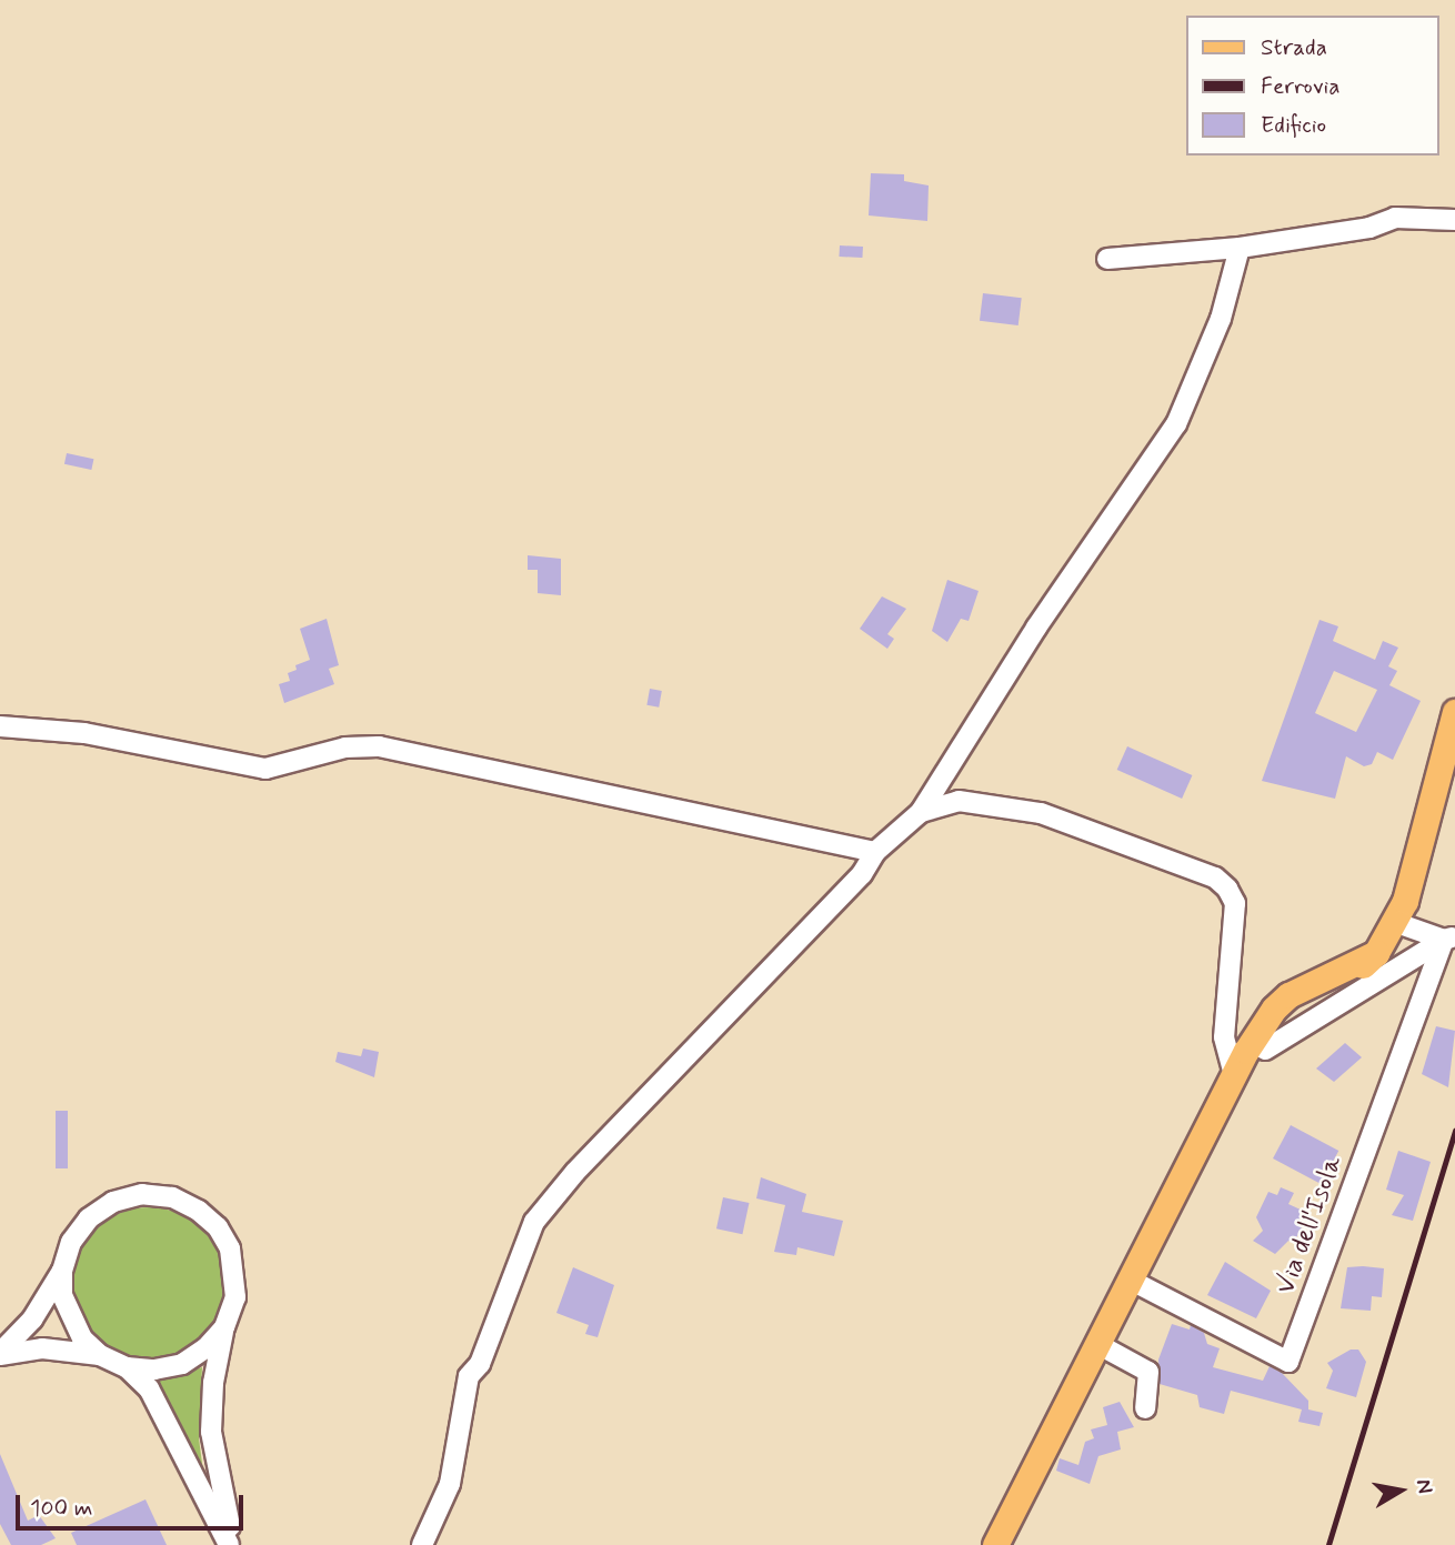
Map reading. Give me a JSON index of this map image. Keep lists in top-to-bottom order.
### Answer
{
  "streets": {
    "street": ["Via dell'Isola"]
  },
  "legend": ["Strada", "Ferrovia", "Edificio"],
  "scale_bar": "100 m",
  "north": "right"
}
